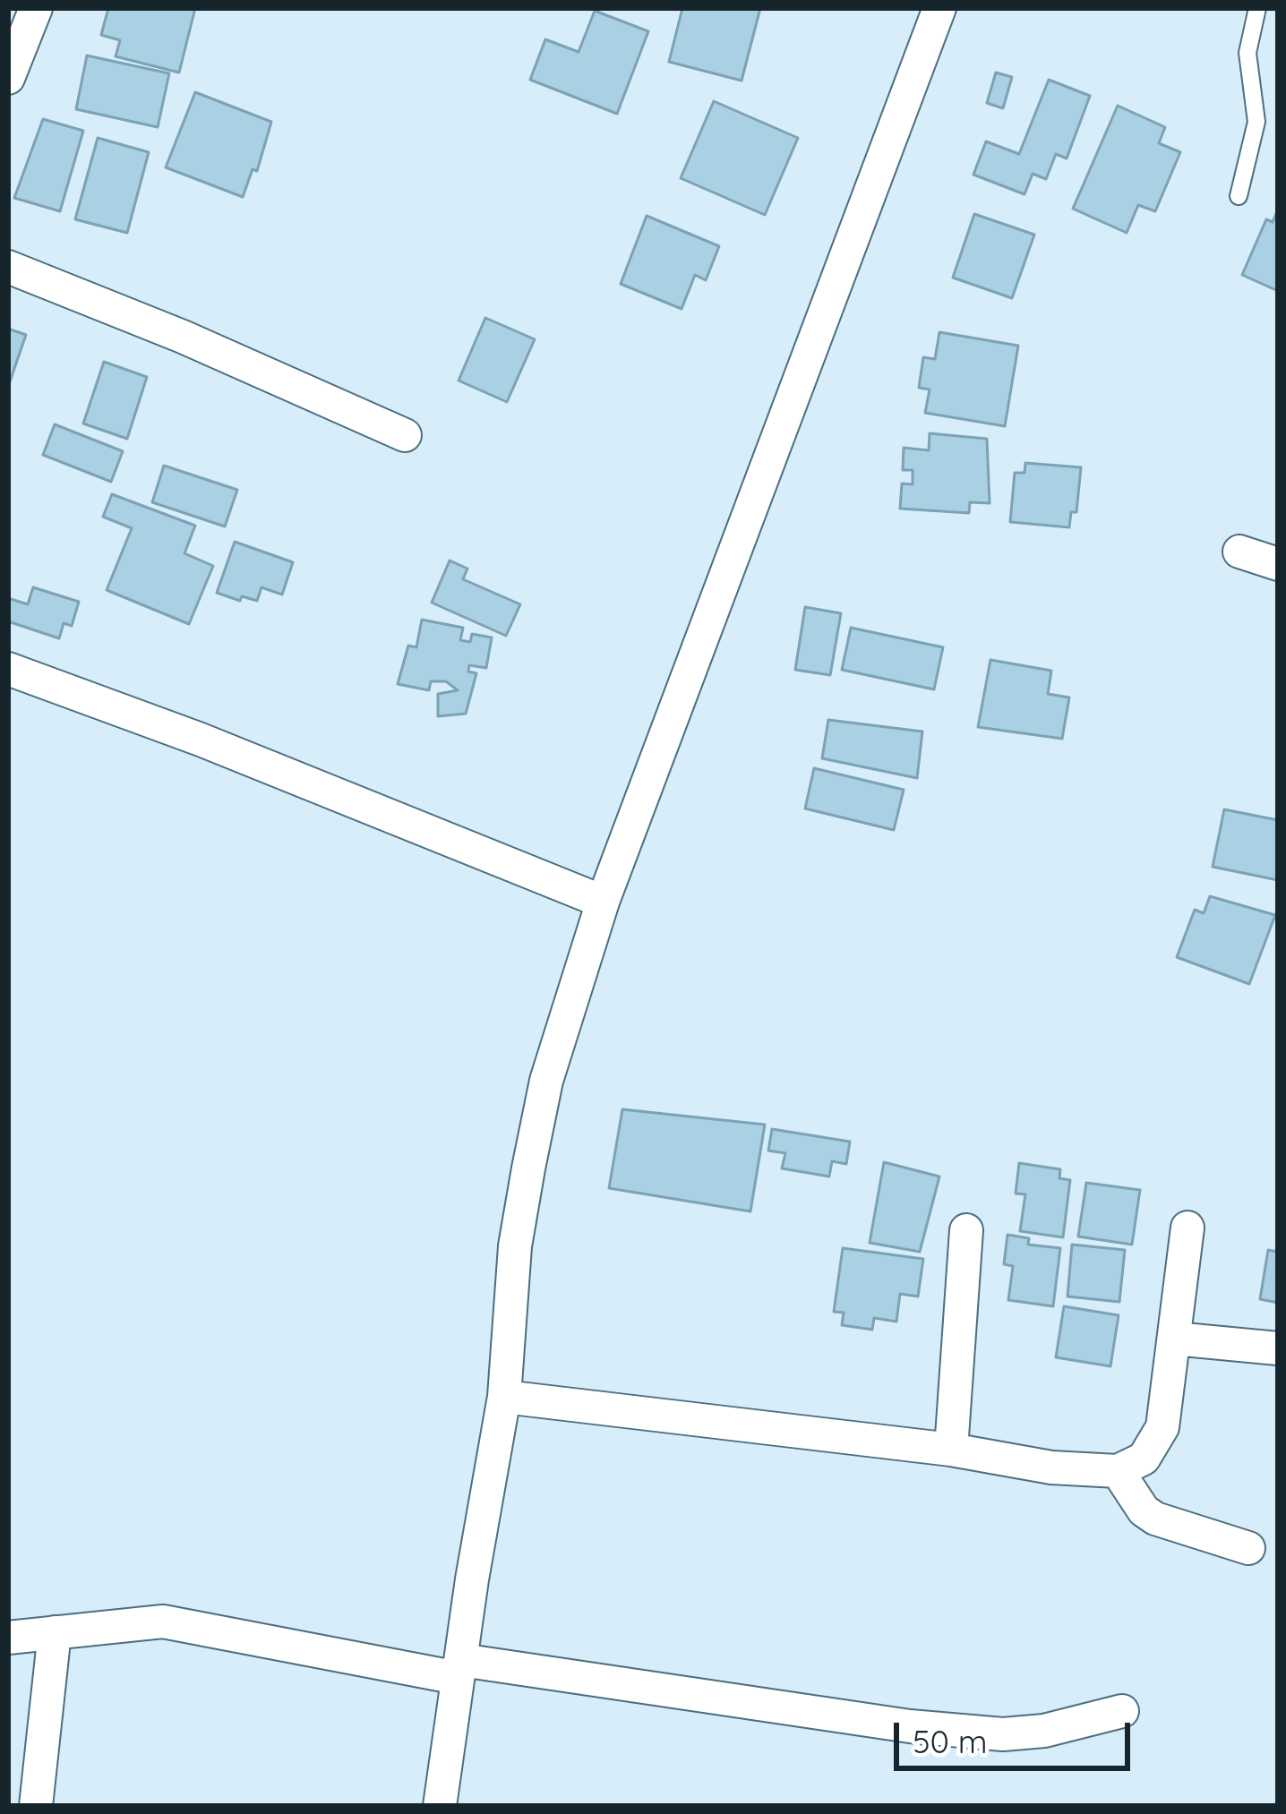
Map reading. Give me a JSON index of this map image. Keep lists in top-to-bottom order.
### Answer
{
  "scale_bar": "50 m"
}
